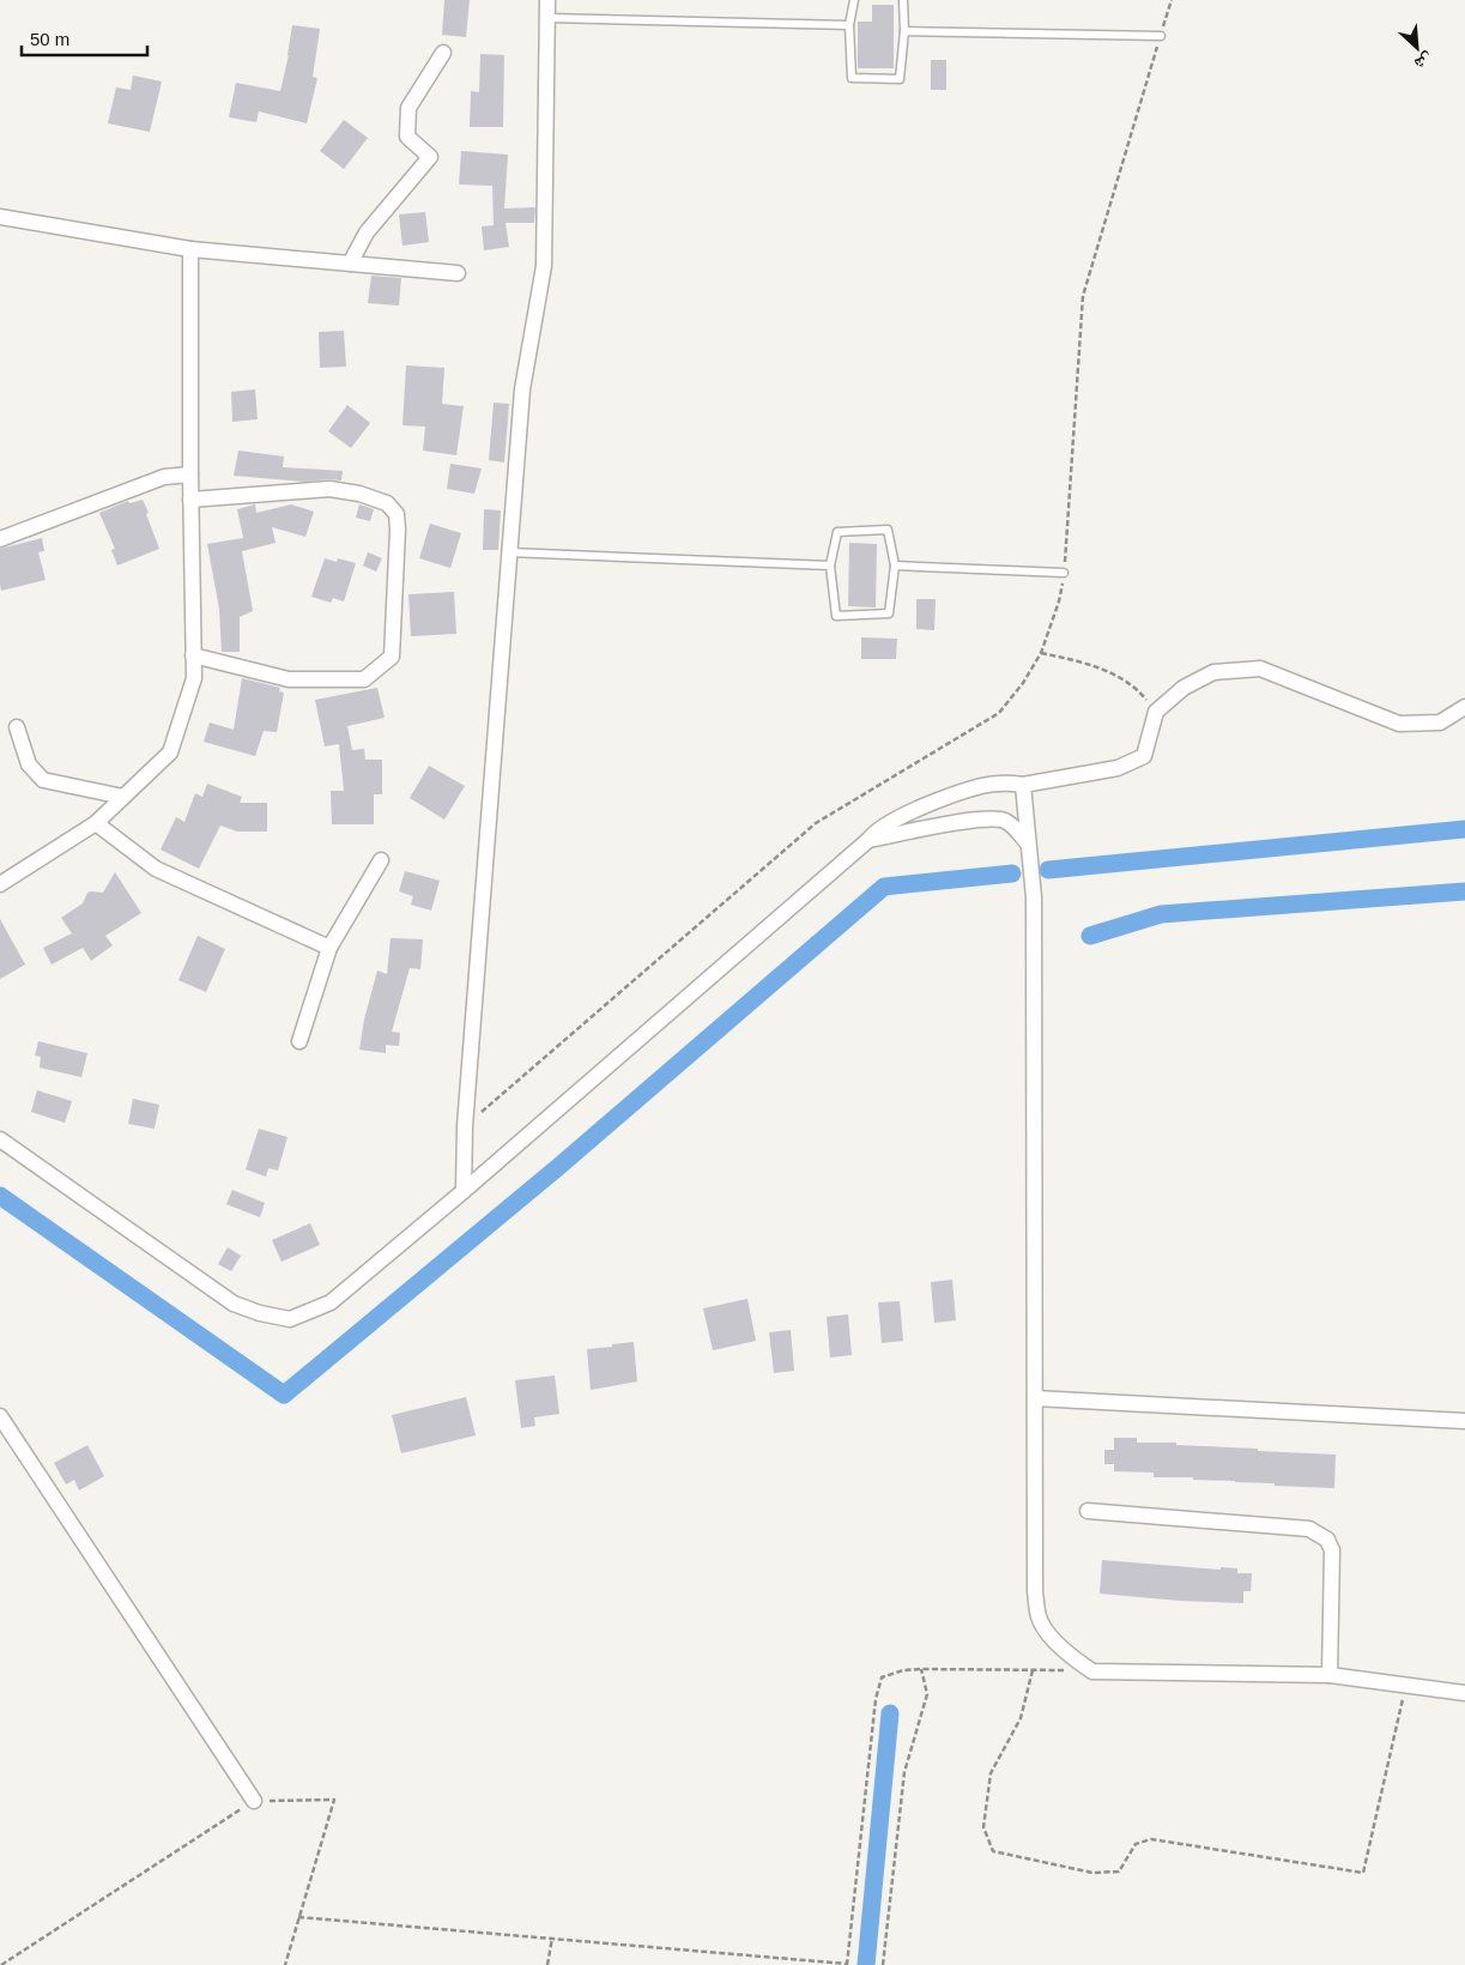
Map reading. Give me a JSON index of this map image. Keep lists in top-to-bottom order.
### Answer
{
  "scale_bar": "50 m",
  "north": "bottom right"
}
